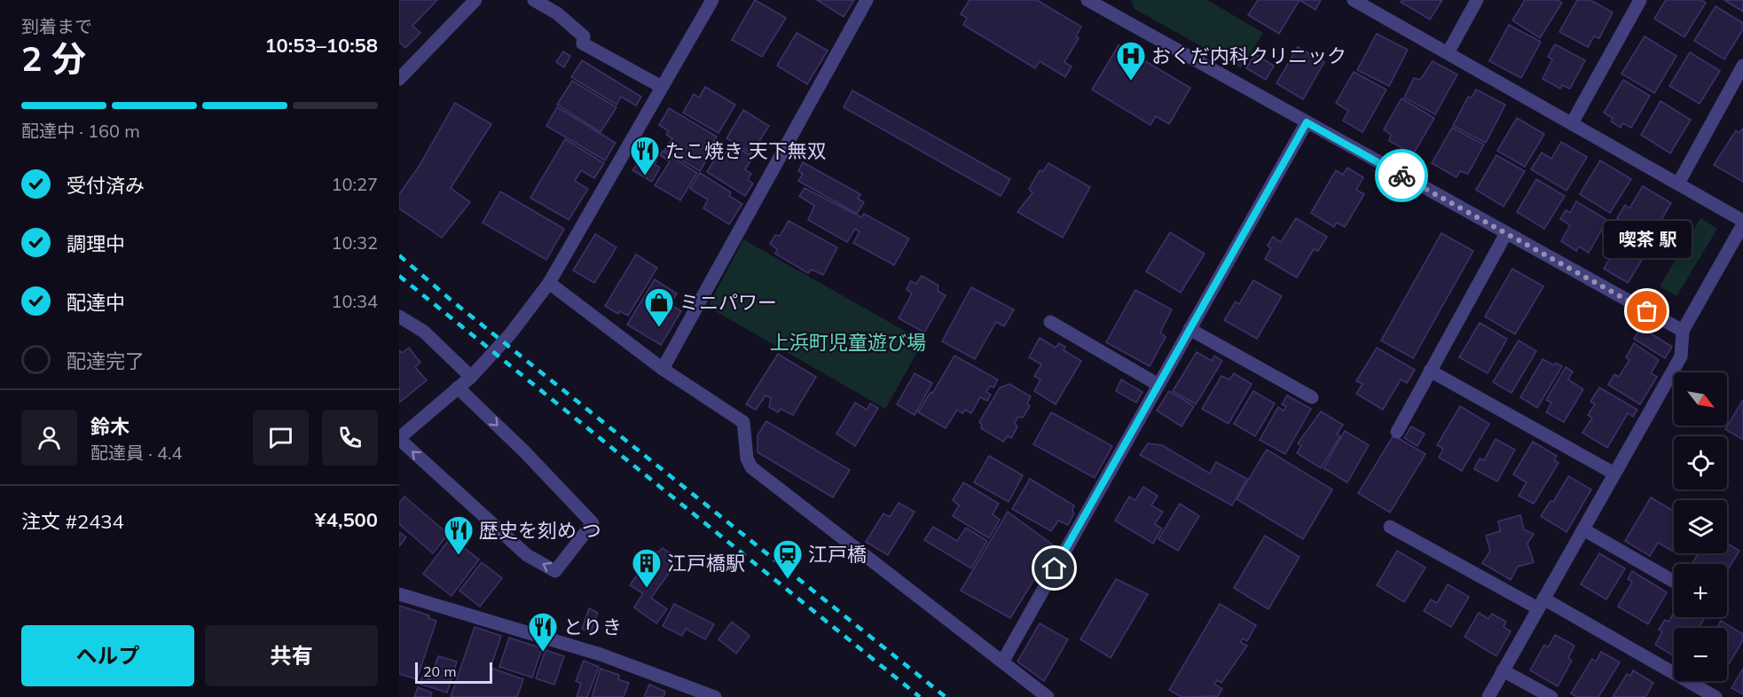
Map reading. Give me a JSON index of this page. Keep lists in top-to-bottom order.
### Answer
{
  "parks": ["上浜町児童遊び場"],
  "places": {
    "hospital": ["おくだ内科クリニック"],
    "restaurant": ["たこ焼き 天下無双", "歴史を刻め つ", "とりき"],
    "other": ["喫茶 駅"],
    "shop": ["ミニパワー"],
    "station": ["江戸橋"],
    "building": ["江戸橋駅"]
  },
  "scale_bar": "20 m",
  "north": "bottom right",
  "page": {
    "heading": ["2 分", "到着まで", "10:53–10:58"],
    "panel": [
      "鈴木",
      "配達員 · 4.4",
      "注文 #2434",
      "¥4,500"
    ],
    "bar": "配達中 · 160 m",
    "list": [
      ["受付済み", "10:27"],
      ["調理中", "10:32"],
      ["配達中", "10:34"],
      "配達完了"
    ],
    "bubble": "喫茶 駅",
    "map_buttons": ["+", "−"],
    "buttons": ["ヘルプ", "共有"],
    "scale": "20 m"
  }
}
